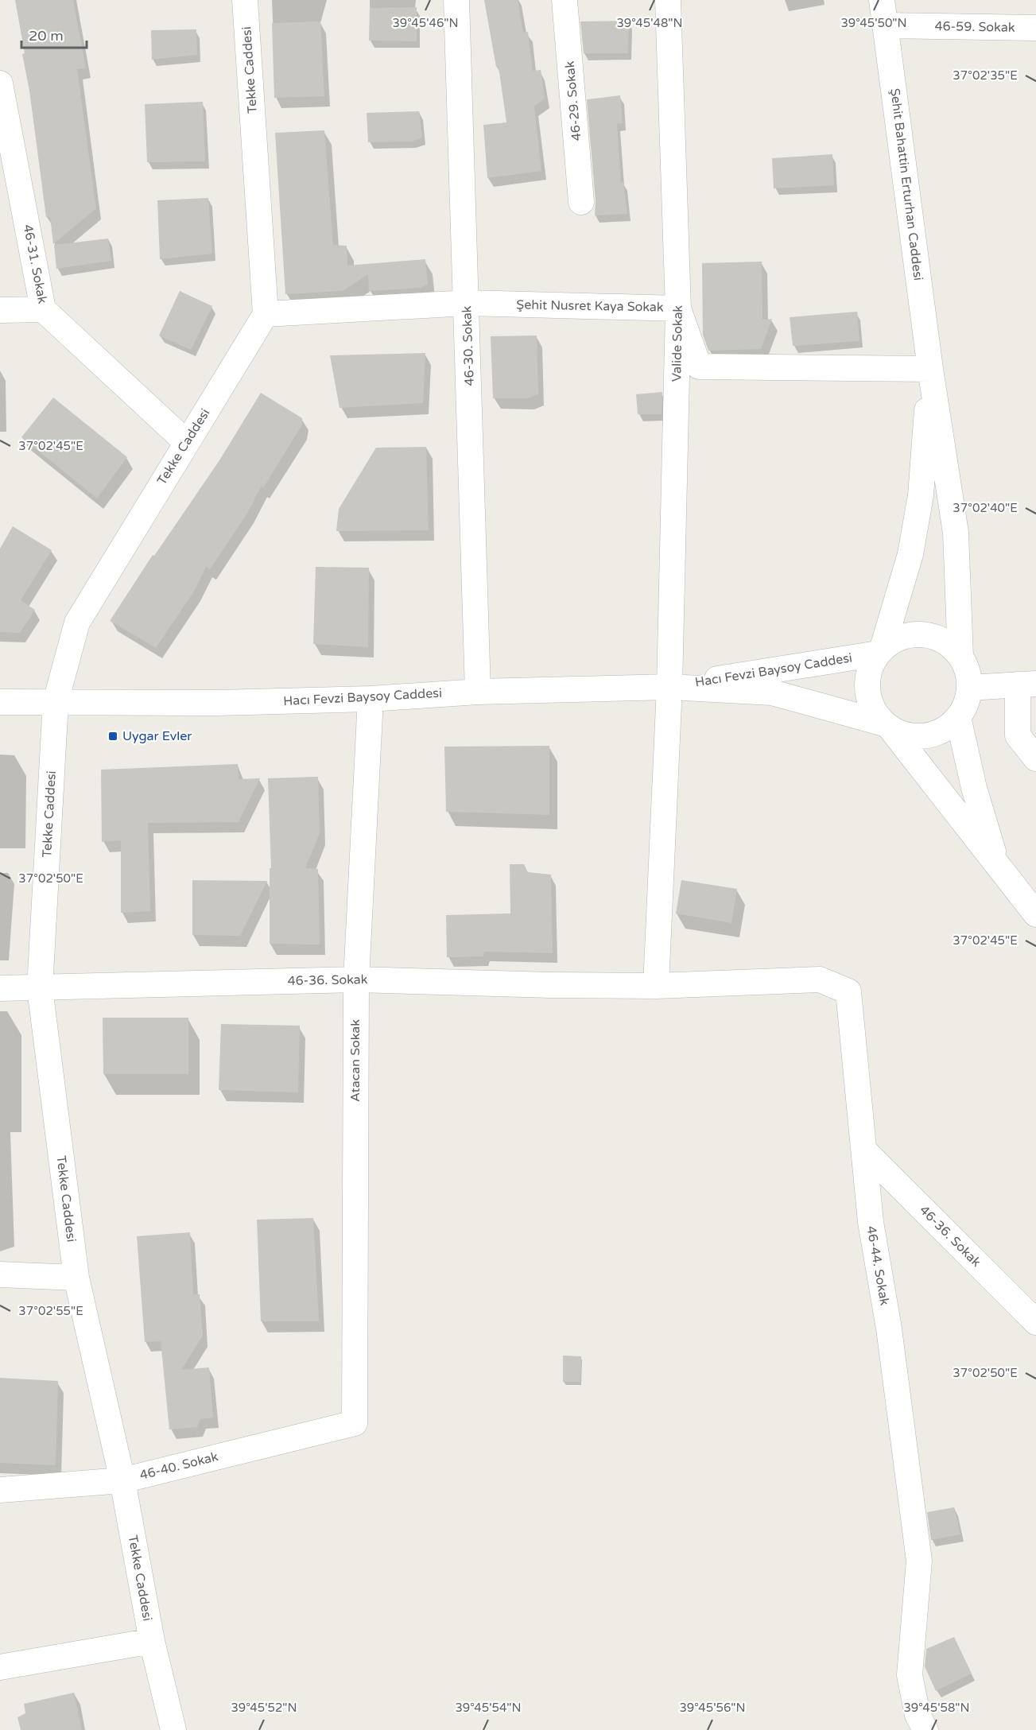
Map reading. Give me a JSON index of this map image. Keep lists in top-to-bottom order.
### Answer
{
  "streets": {
    "street": [
      "46-59. Sokak",
      "Tekke Caddesi",
      "46-29. Sokak",
      "Şehit Bahattin Erturhan Caddesi",
      "46-31. Sokak",
      "Şehit Nusret Kaya Sokak",
      "Valide Sokak",
      "46-30. Sokak",
      "Hacı Fevzi Baysoy Caddesi",
      "46-36. Sokak",
      "Atacan Sokak",
      "46-44. Sokak",
      "46-40. Sokak"
    ]
  },
  "crossings": [
    ["46-59. Sokak", "Şehit Bahattin Erturhan Caddesi"],
    ["Tekke Caddesi", "46-31. Sokak"],
    ["Tekke Caddesi", "Şehit Nusret Kaya Sokak"],
    ["Tekke Caddesi", "Hacı Fevzi Baysoy Caddesi"],
    ["Tekke Caddesi", "46-36. Sokak"],
    ["Tekke Caddesi", "46-40. Sokak"],
    ["Şehit Bahattin Erturhan Caddesi", "Şehit Nusret Kaya Sokak"],
    ["Şehit Bahattin Erturhan Caddesi", "Hacı Fevzi Baysoy Caddesi"],
    ["Şehit Nusret Kaya Sokak", "Valide Sokak"],
    ["Şehit Nusret Kaya Sokak", "46-30. Sokak"],
    ["Valide Sokak", "Hacı Fevzi Baysoy Caddesi"],
    ["Valide Sokak", "46-36. Sokak"],
    ["Valide Sokak", "46-44. Sokak"],
    ["46-30. Sokak", "Hacı Fevzi Baysoy Caddesi"],
    ["Hacı Fevzi Baysoy Caddesi", "Atacan Sokak"],
    ["46-36. Sokak", "Atacan Sokak"],
    ["46-36. Sokak", "46-44. Sokak"],
    ["Atacan Sokak", "46-40. Sokak"]
  ],
  "places": {
    "transit": ["Uygar Evler"]
  },
  "scale_bar": "20 m",
  "coordinates": [
    "39°45'46\"N",
    "39°45'48\"N",
    "39°45'50\"N",
    "37°02'35\"E",
    "37°02'45\"E",
    "37°02'40\"E",
    "37°02'50\"E",
    "37°02'55\"E",
    "39°45'52\"N",
    "39°45'54\"N",
    "39°45'56\"N",
    "39°45'58\"N"
  ]
}
